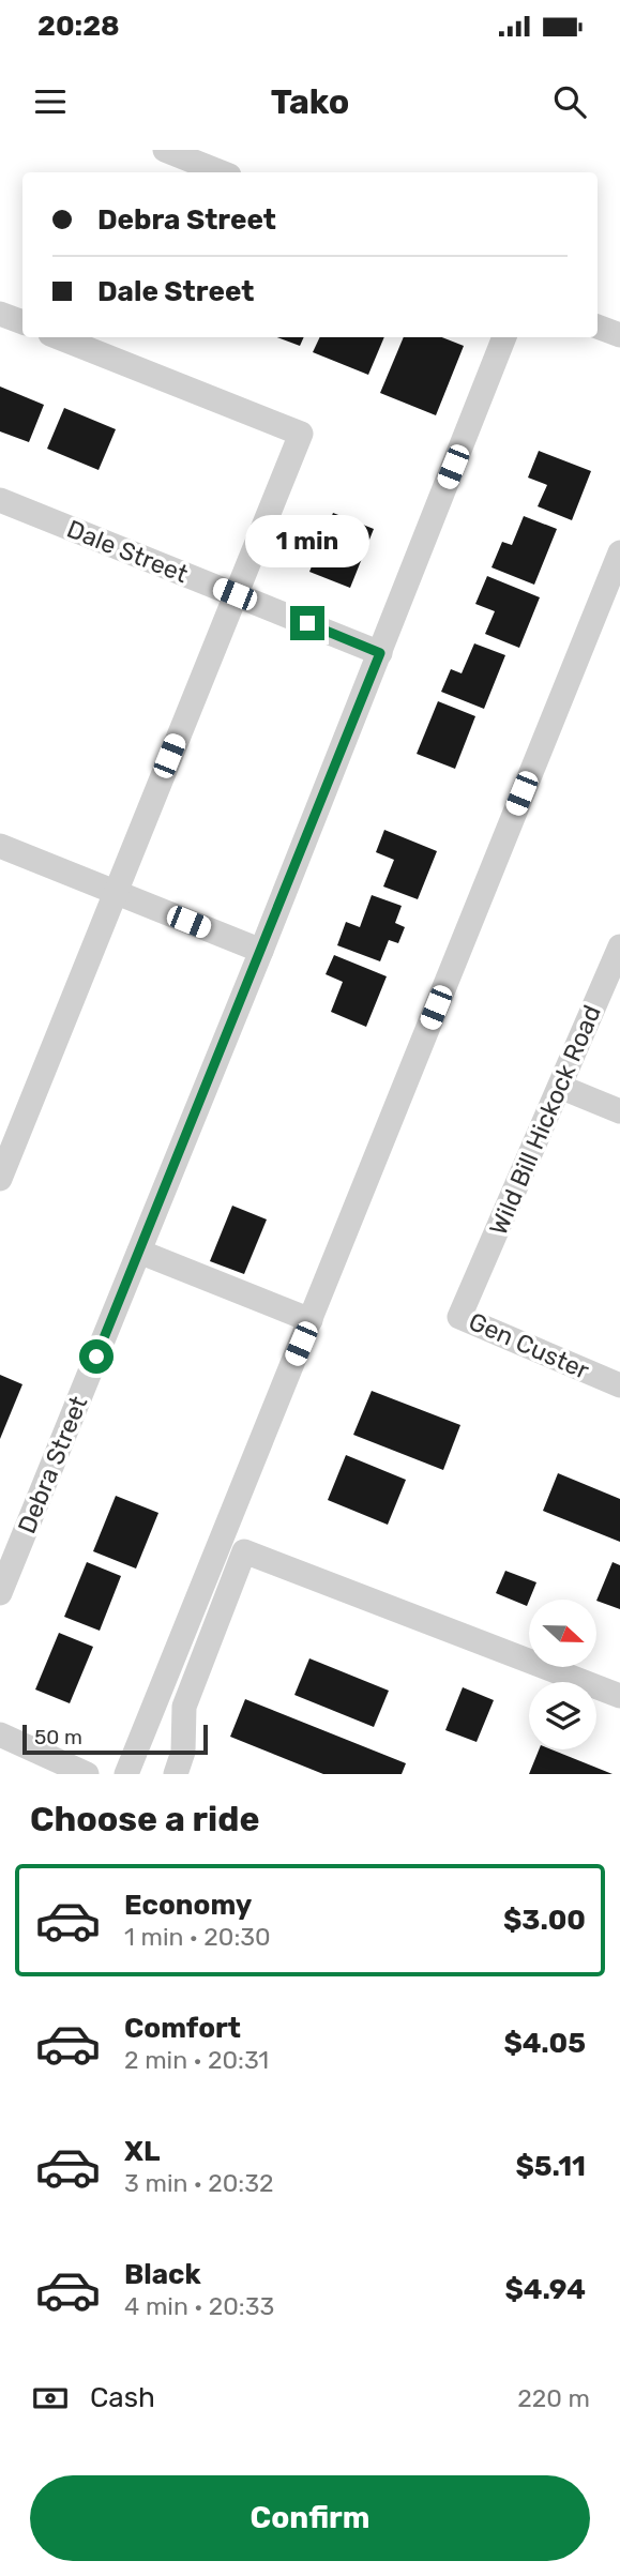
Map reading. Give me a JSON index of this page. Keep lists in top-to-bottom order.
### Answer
{
  "streets": {
    "street": [
      "Dale Street",
      "Wild Bill Hickock Road",
      "Gen Custer",
      "Debra Street"
    ]
  },
  "crossings": [
    ["Dale Street", "Debra Street"],
    ["Wild Bill Hickock Road", "Gen Custer"]
  ],
  "scale_bar": "50 m",
  "north": "right",
  "page": {
    "status": "20:28",
    "header": "Tako",
    "banner": ["Debra Street", "Dale Street"],
    "bubble": "1 min",
    "scale": "50 m",
    "heading": "Choose a ride",
    "list": [
      {
        "name": "Economy",
        "note": "1 min · 20:30",
        "value": "$3.00"
      },
      {
        "name": "Comfort",
        "note": "2 min · 20:31",
        "value": "$4.05"
      },
      {
        "name": "XL",
        "note": "3 min · 20:32",
        "value": "$5.11"
      },
      {
        "name": "Black",
        "note": "4 min · 20:33",
        "value": "$4.94"
      }
    ],
    "pay": ["Cash", "220 m"],
    "buttons": "Confirm"
  }
}
